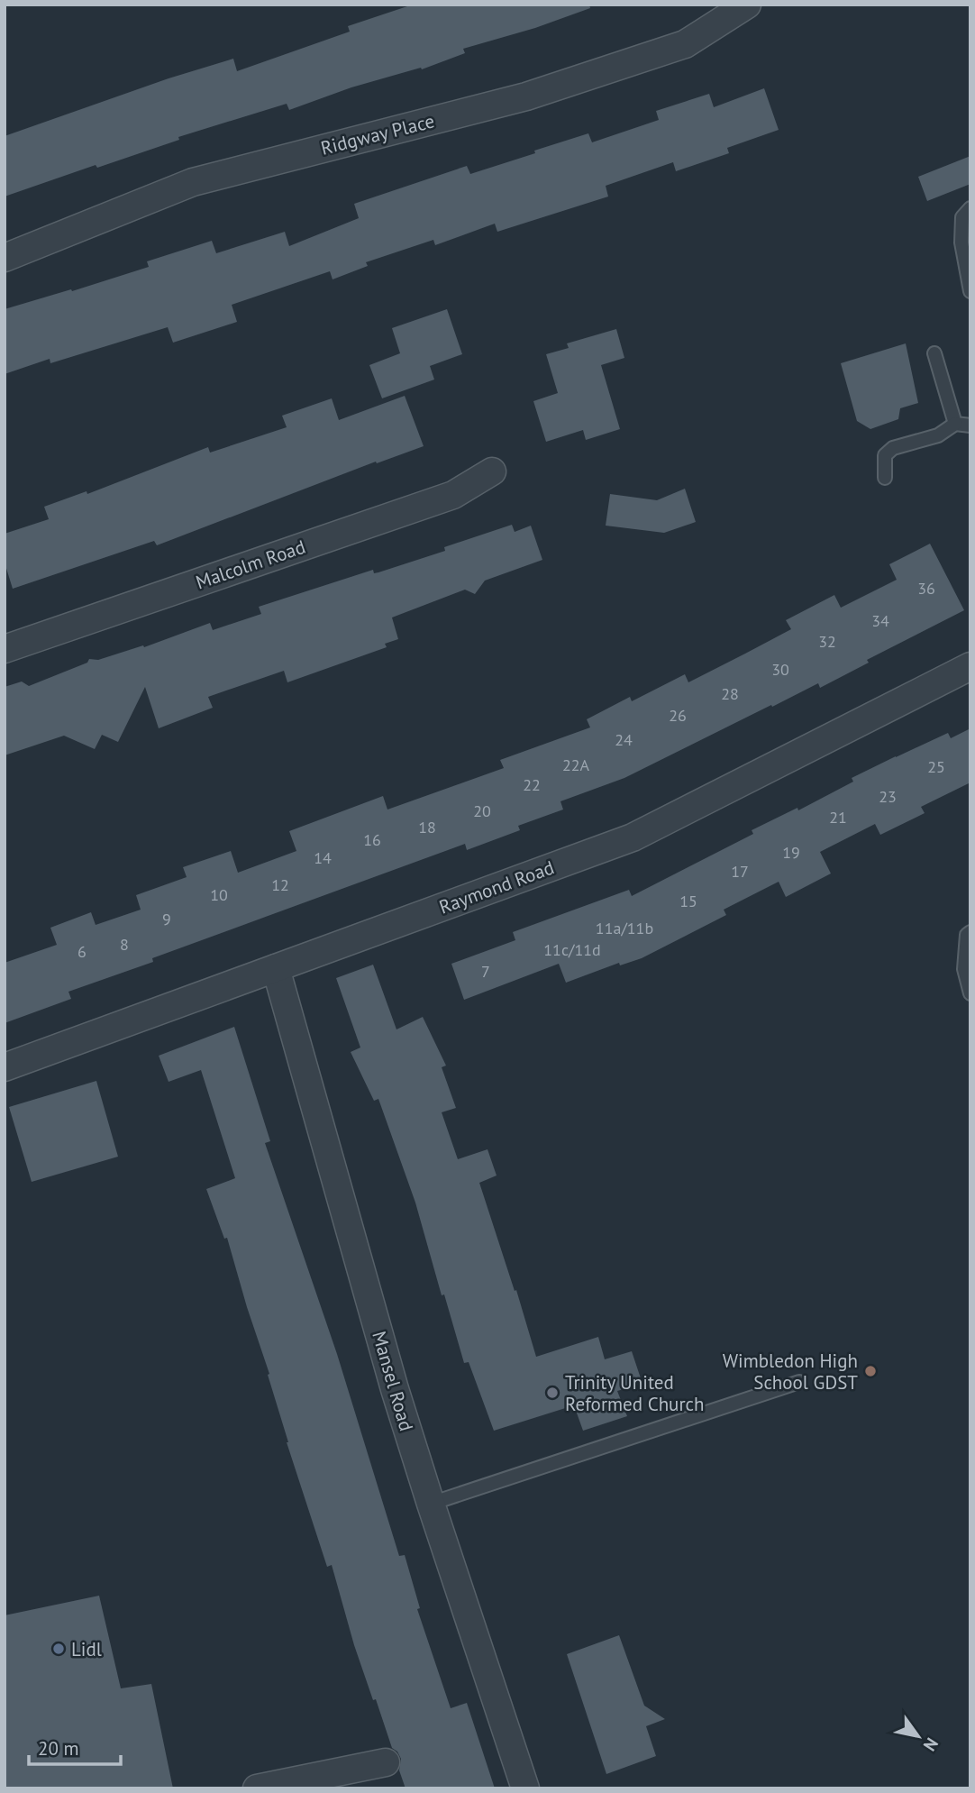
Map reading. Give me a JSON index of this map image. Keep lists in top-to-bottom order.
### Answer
{
  "streets": {
    "street": [
      "Ridgway Place",
      "Malcolm Road",
      "Raymond Road",
      "Mansel Road"
    ]
  },
  "crossings": [
    ["Raymond Road", "Mansel Road"]
  ],
  "places": ["Wimbledon High School GDST", "Trinity United Reformed Church", "Lidl"],
  "house_numbers": [
    "36",
    "34",
    "32",
    "30",
    "28",
    "26",
    "24",
    "22A",
    "25",
    "22",
    "23",
    "20",
    "21",
    "18",
    "16",
    "19",
    "14",
    "17",
    "12",
    "10",
    "15",
    "9",
    "11a/11b",
    "8",
    "11c/11d",
    "6",
    "7"
  ],
  "scale_bar": "20 m",
  "north": "bottom right"
}
